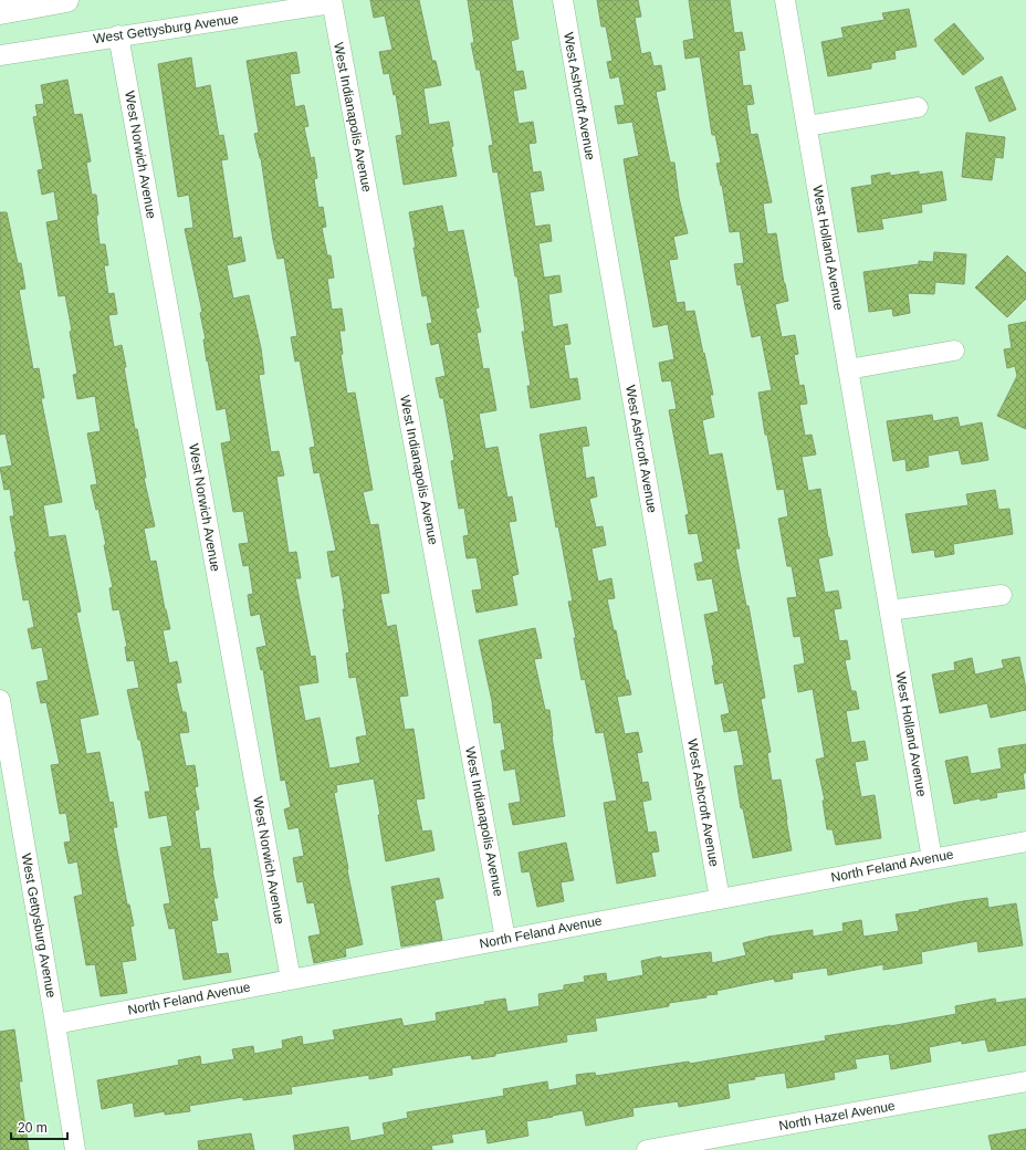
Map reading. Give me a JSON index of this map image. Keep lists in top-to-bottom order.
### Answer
{
  "streets": {
    "street": [
      "West Gettysburg Avenue",
      "West Ashcroft Avenue",
      "West Indianapolis Avenue",
      "West Norwich Avenue",
      "West Holland Avenue",
      "North Feland Avenue",
      "North Hazel Avenue"
    ]
  },
  "crossings": [
    ["West Gettysburg Avenue", "West Indianapolis Avenue"],
    ["West Gettysburg Avenue", "West Norwich Avenue"],
    ["West Gettysburg Avenue", "North Feland Avenue"],
    ["West Ashcroft Avenue", "North Feland Avenue"],
    ["West Indianapolis Avenue", "North Feland Avenue"],
    ["West Norwich Avenue", "North Feland Avenue"],
    ["West Holland Avenue", "North Feland Avenue"]
  ],
  "scale_bar": "20 m"
}
